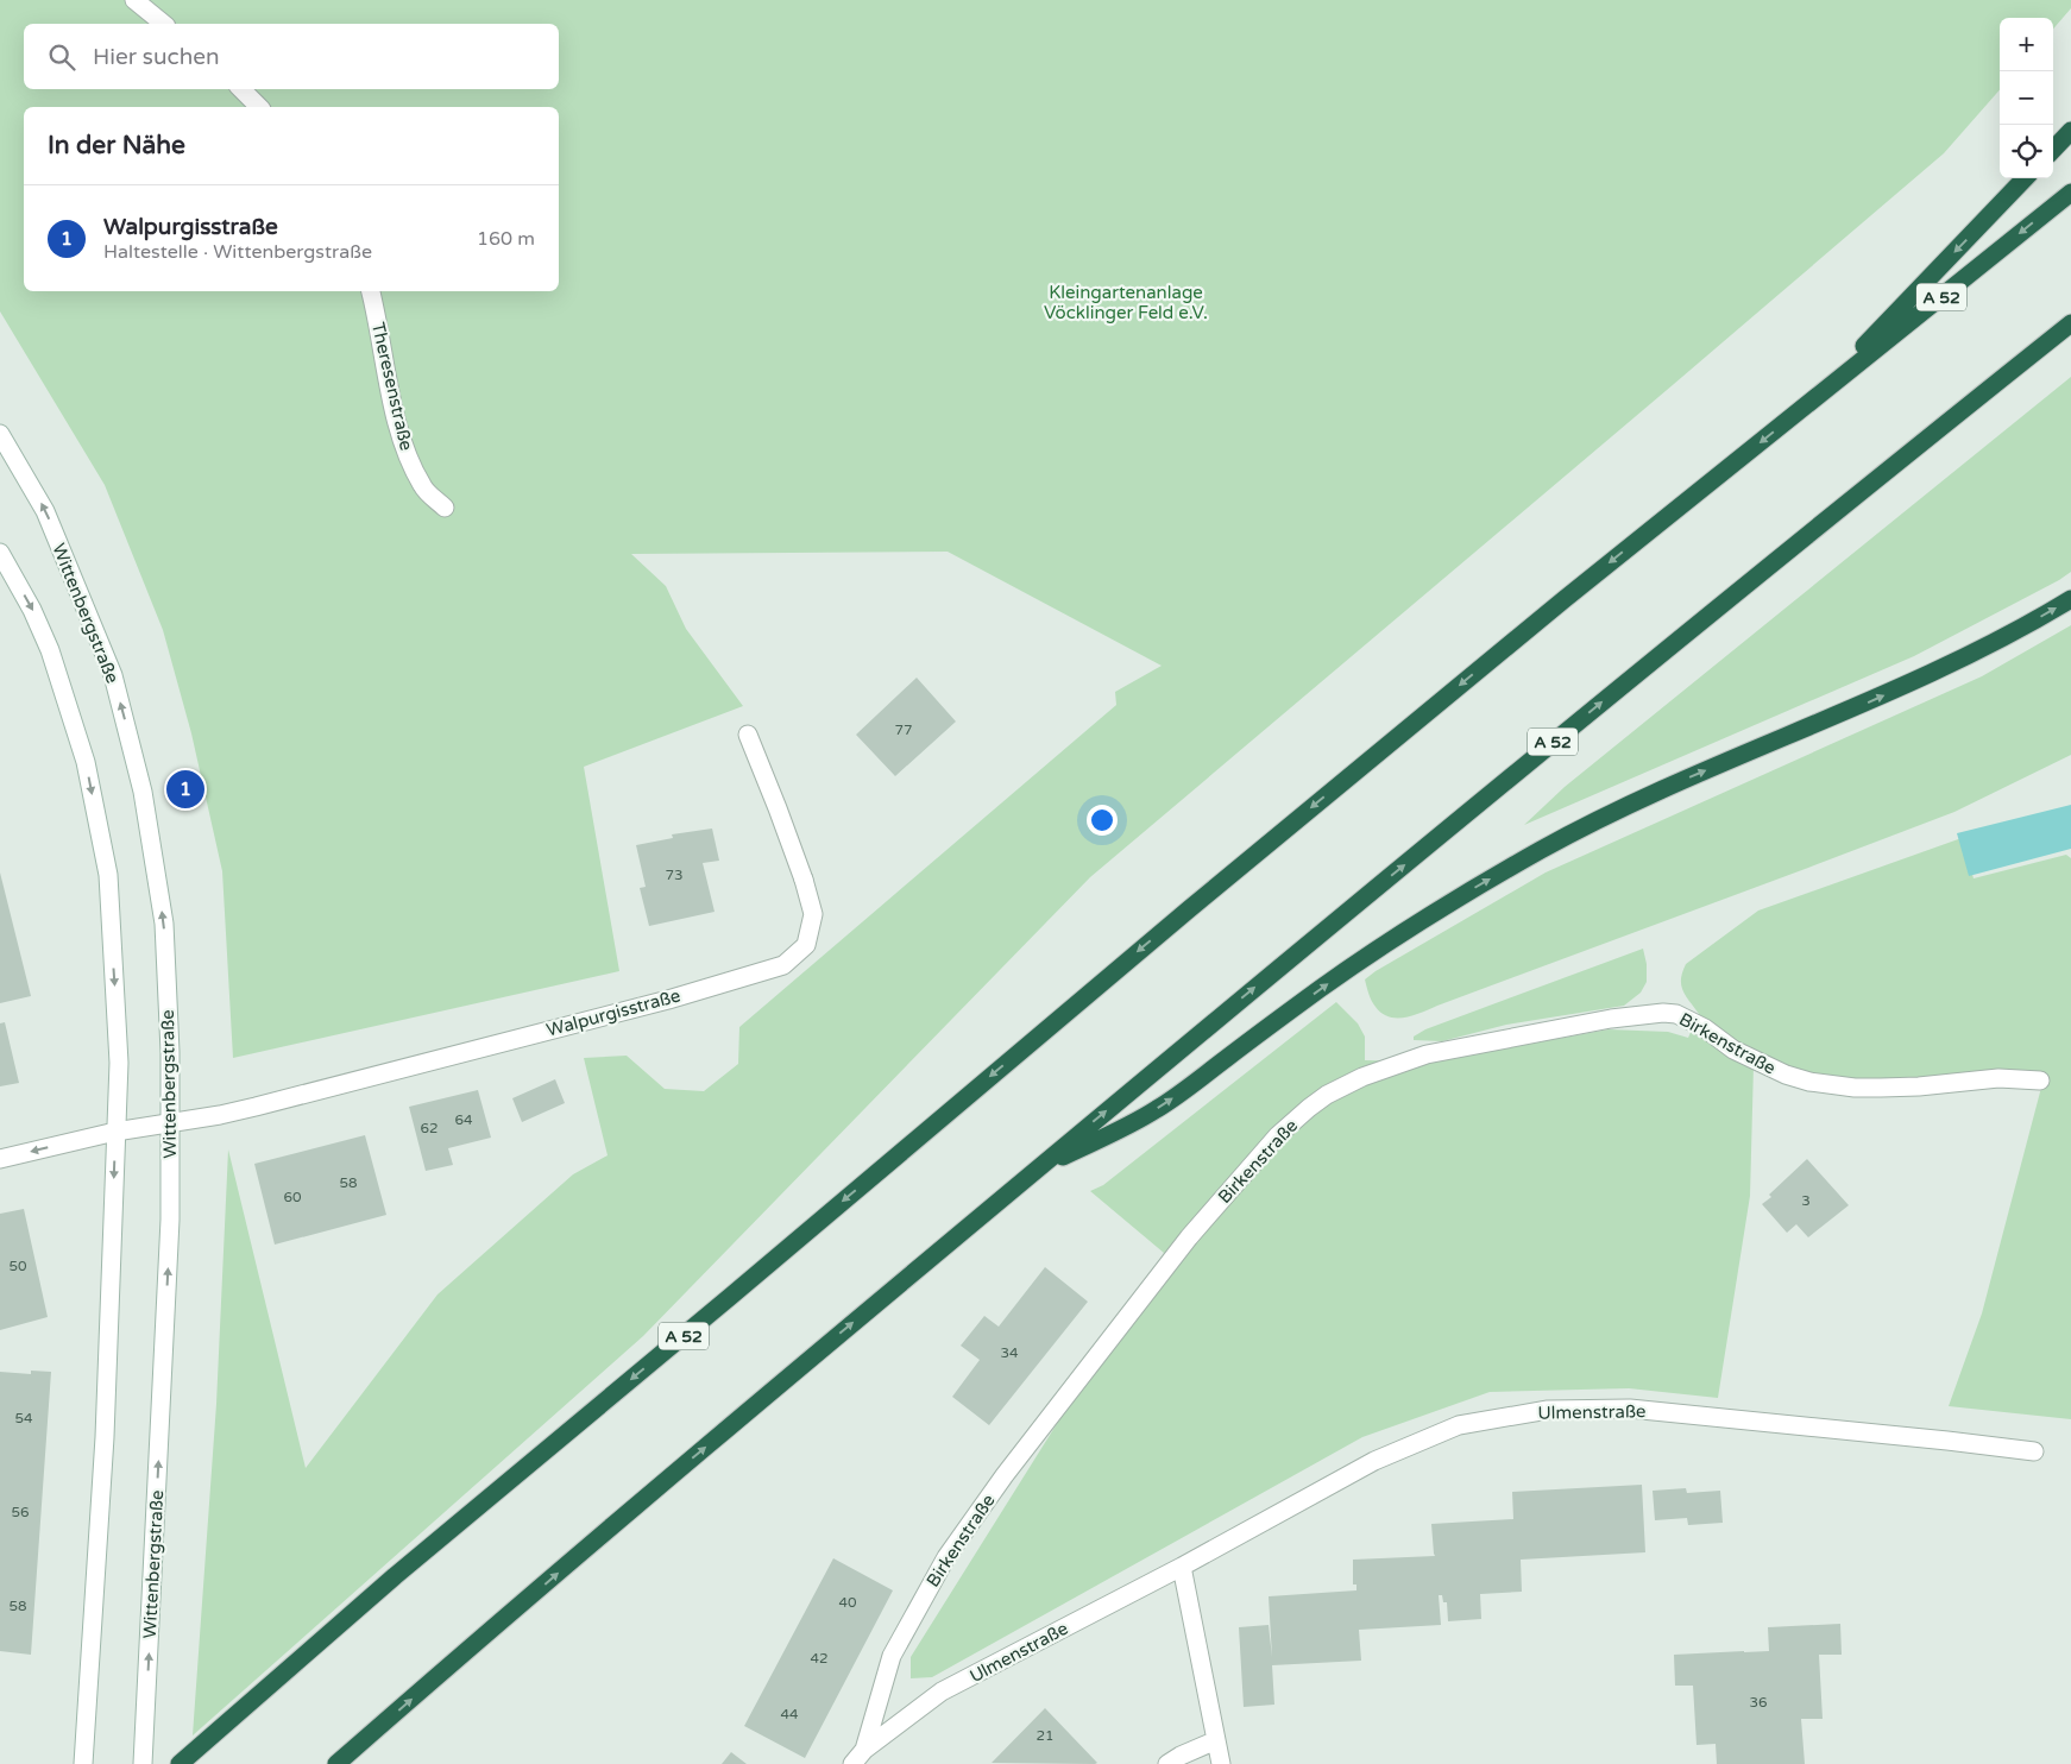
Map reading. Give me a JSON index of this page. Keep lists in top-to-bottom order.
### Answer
{
  "streets": {
    "highway": ["A 52"],
    "street": [
      "Theresenstraße",
      "Wittenbergstraße",
      "Walpurgisstraße",
      "Birkenstraße",
      "Ulmenstraße"
    ]
  },
  "crossings": [
    ["Wittenbergstraße", "Walpurgisstraße"],
    ["Birkenstraße", "Ulmenstraße"]
  ],
  "parks": ["Kleingartenanlage Vöcklinger Feld e.V."],
  "house_numbers": [
    "77",
    "73",
    "64",
    "62",
    "58",
    "60",
    "3",
    "50",
    "34",
    "54",
    "56",
    "40",
    "58",
    "42",
    "36",
    "44",
    "21"
  ],
  "page": {
    "map_buttons": ["+", "−"],
    "search": "Hier suchen",
    "heading": "In der Nähe",
    "list": [
      {
        "mark": "1",
        "name": "Walpurgisstraße",
        "note": "Haltestelle · Wittenbergstraße",
        "value": "160 m"
      }
    ],
    "pins": "1"
  }
}
